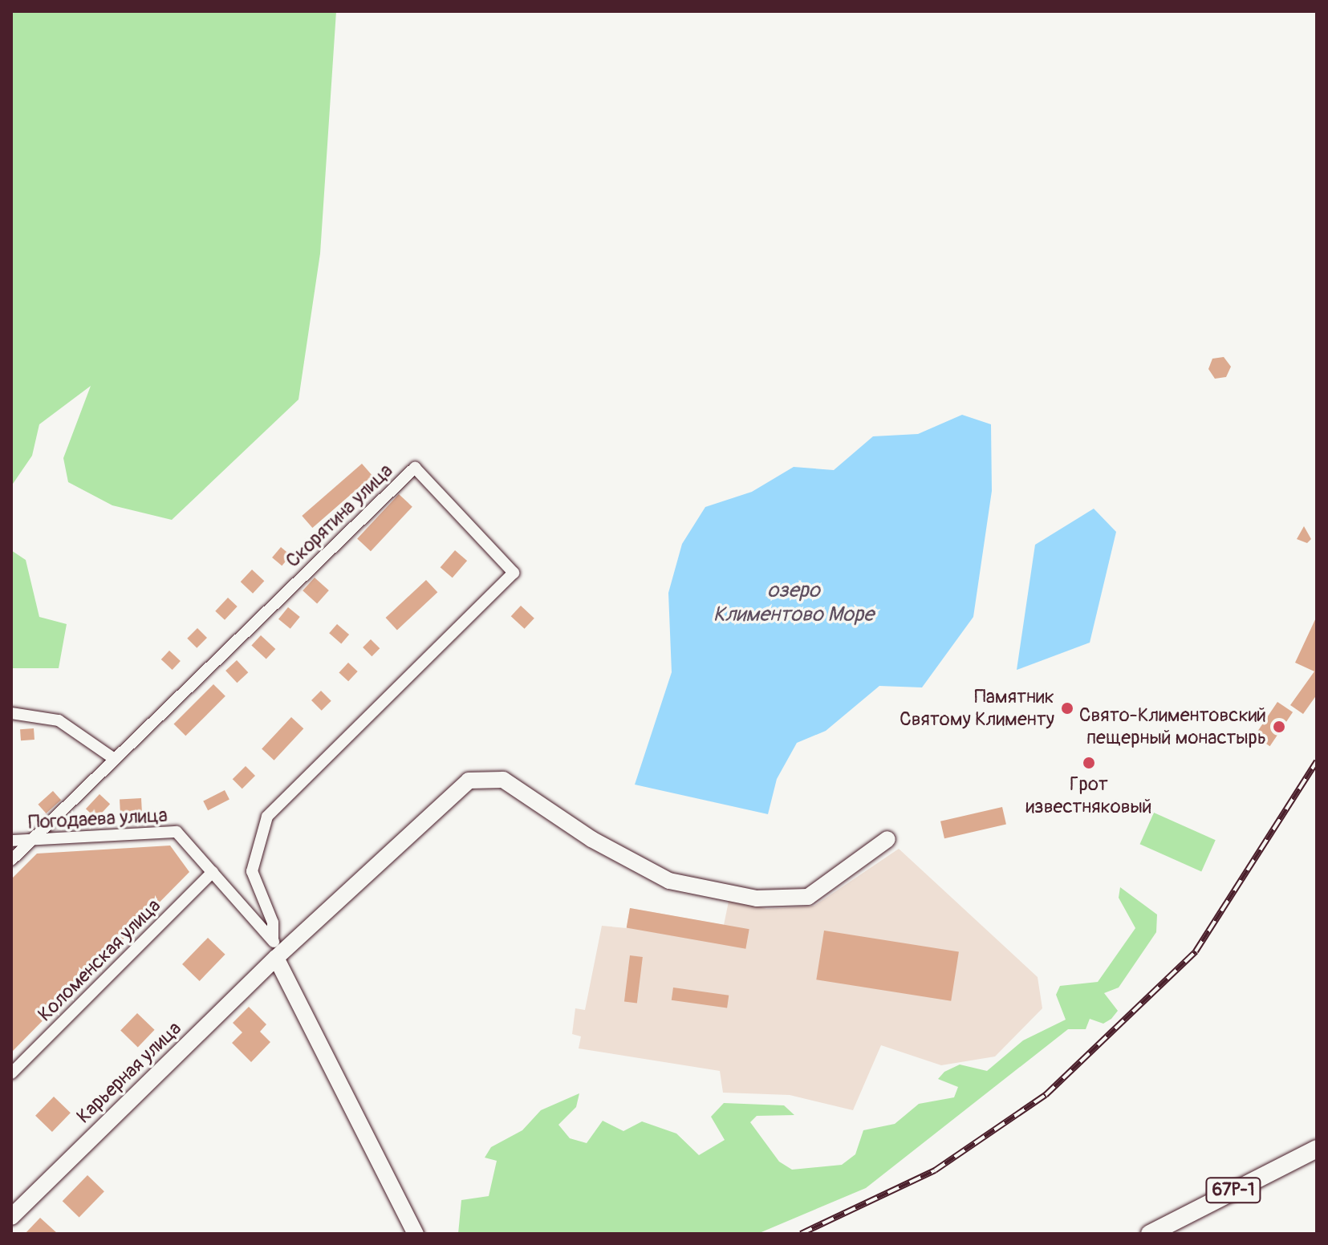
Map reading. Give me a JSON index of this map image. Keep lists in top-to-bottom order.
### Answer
{
  "streets": {
    "main road": ["67Р-1"],
    "street": [
      "Скорятина улица",
      "Погодаева улица",
      "Коломенская улица",
      "Карьерная улица"
    ]
  },
  "crossings": [
    ["Скорятина улица", "Погодаева улица"],
    ["Погодаева улица", "Коломенская улица"]
  ],
  "water": ["озеро Климентово Море"],
  "places": ["Памятник Святому Клименту", "Свято-Климентовский пещерный монастырь", "Грот известняковый"]
}
